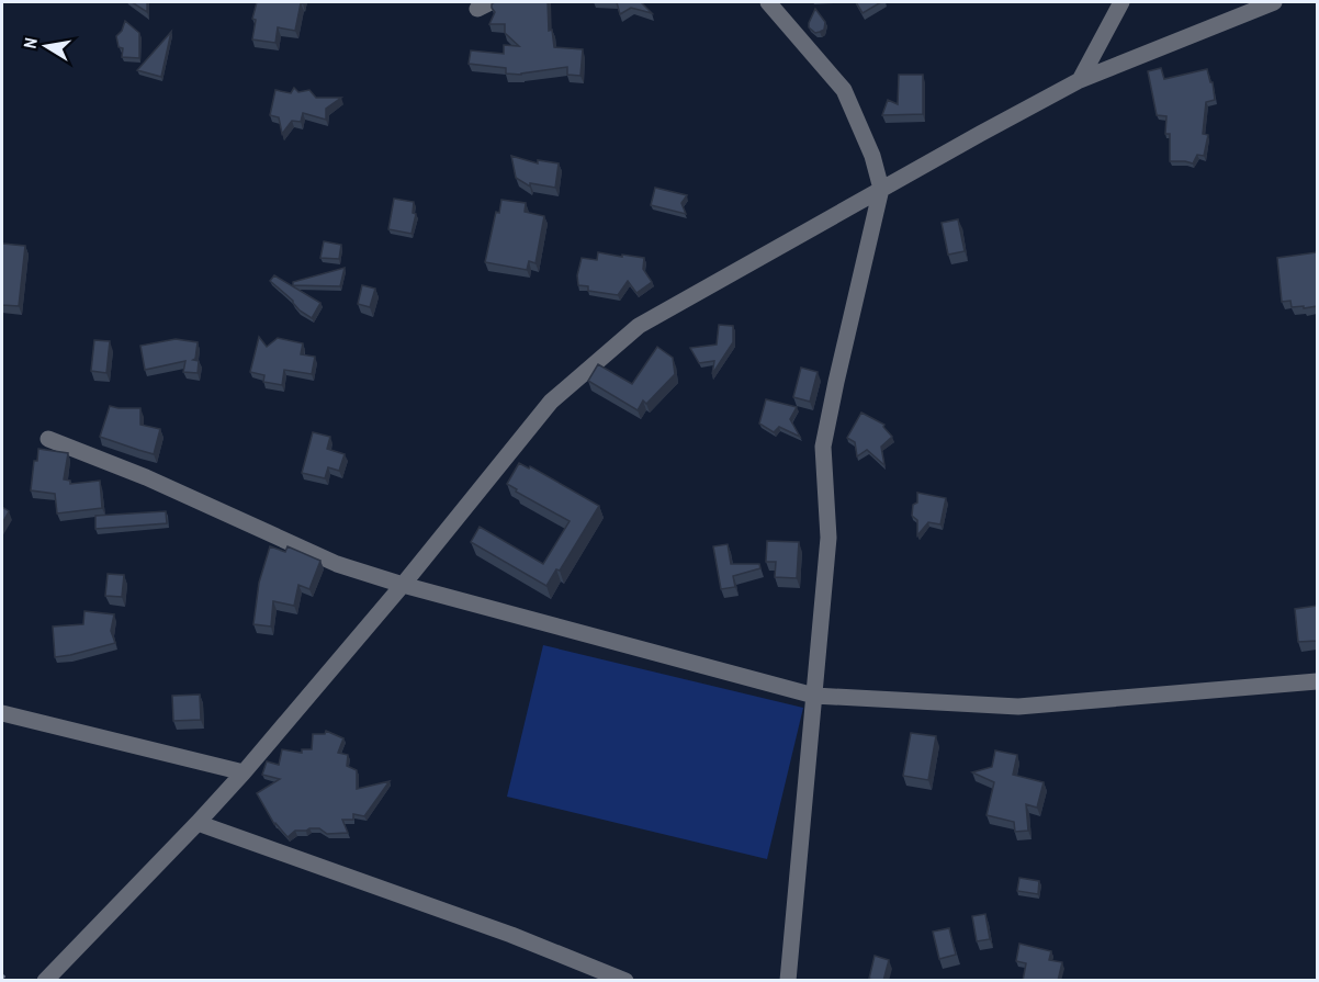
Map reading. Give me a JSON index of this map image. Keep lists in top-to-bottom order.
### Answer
{
  "north": "left"
}
